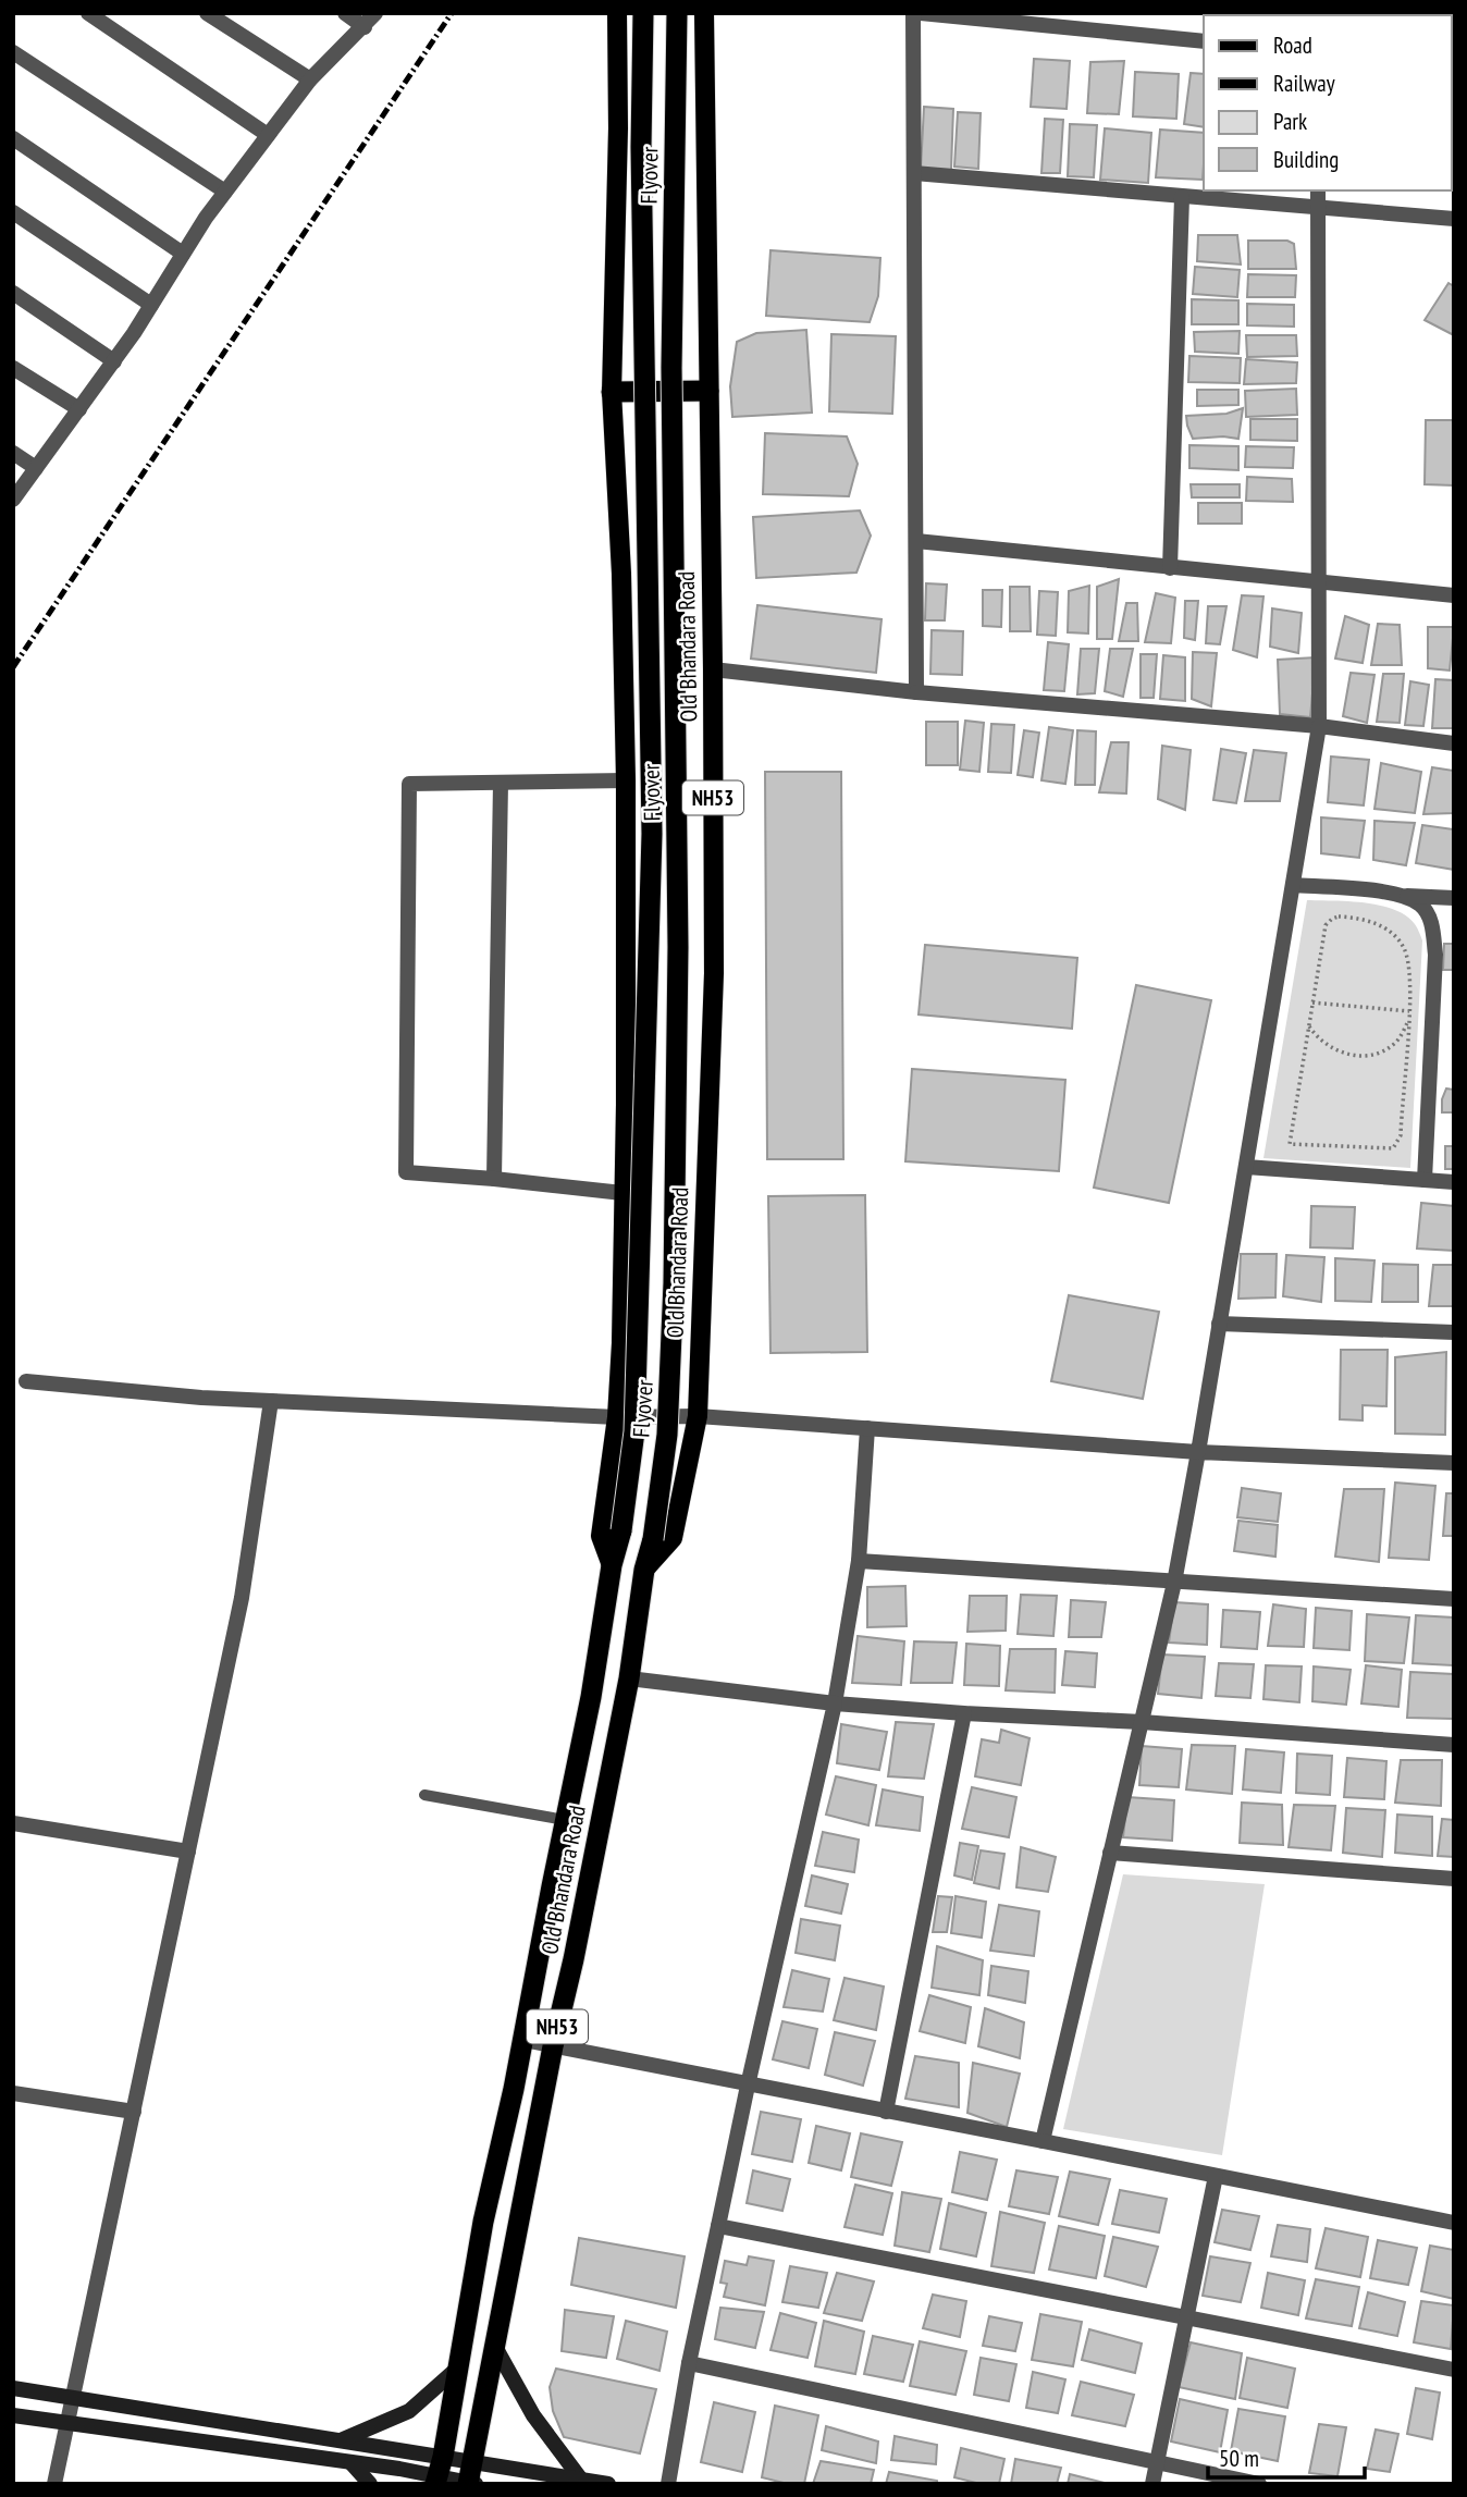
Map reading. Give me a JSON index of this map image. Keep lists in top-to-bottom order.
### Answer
{
  "streets": {
    "highway": ["Flyover", "Old Bhandara Road", "NH53"]
  },
  "crossings": [
    ["Flyover", "Old Bhandara Road"],
    ["Flyover", "NH53"]
  ],
  "legend": [
    "Road",
    "Railway",
    "Park",
    "Building"
  ],
  "scale_bar": "50 m"
}
